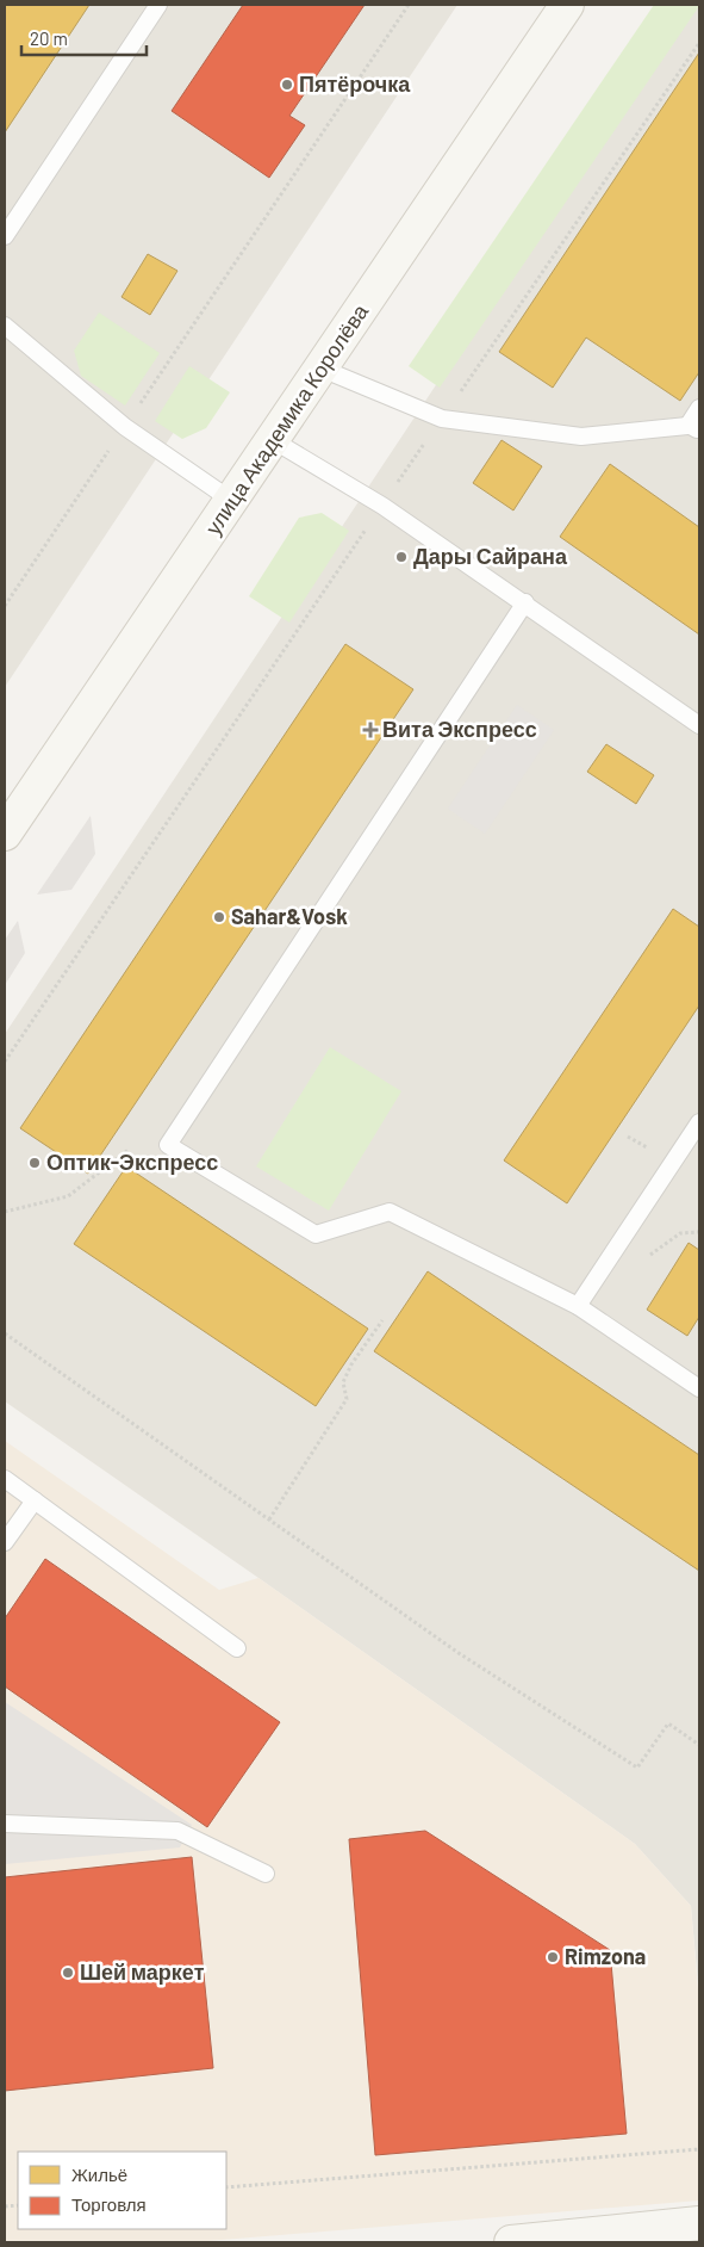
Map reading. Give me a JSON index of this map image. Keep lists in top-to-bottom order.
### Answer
{
  "streets": {
    "street": ["улица Академика Королёва"]
  },
  "places": {
    "other": [
      "Пятёрочка",
      "Дары Сайрана",
      "Sahar&Vosk",
      "Оптик-Экспресс",
      "Rimzona",
      "Шей маркет"
    ],
    "health": ["Вита Экспресс"]
  },
  "legend": ["Жильё", "Торговля"],
  "scale_bar": "20 m"
}
